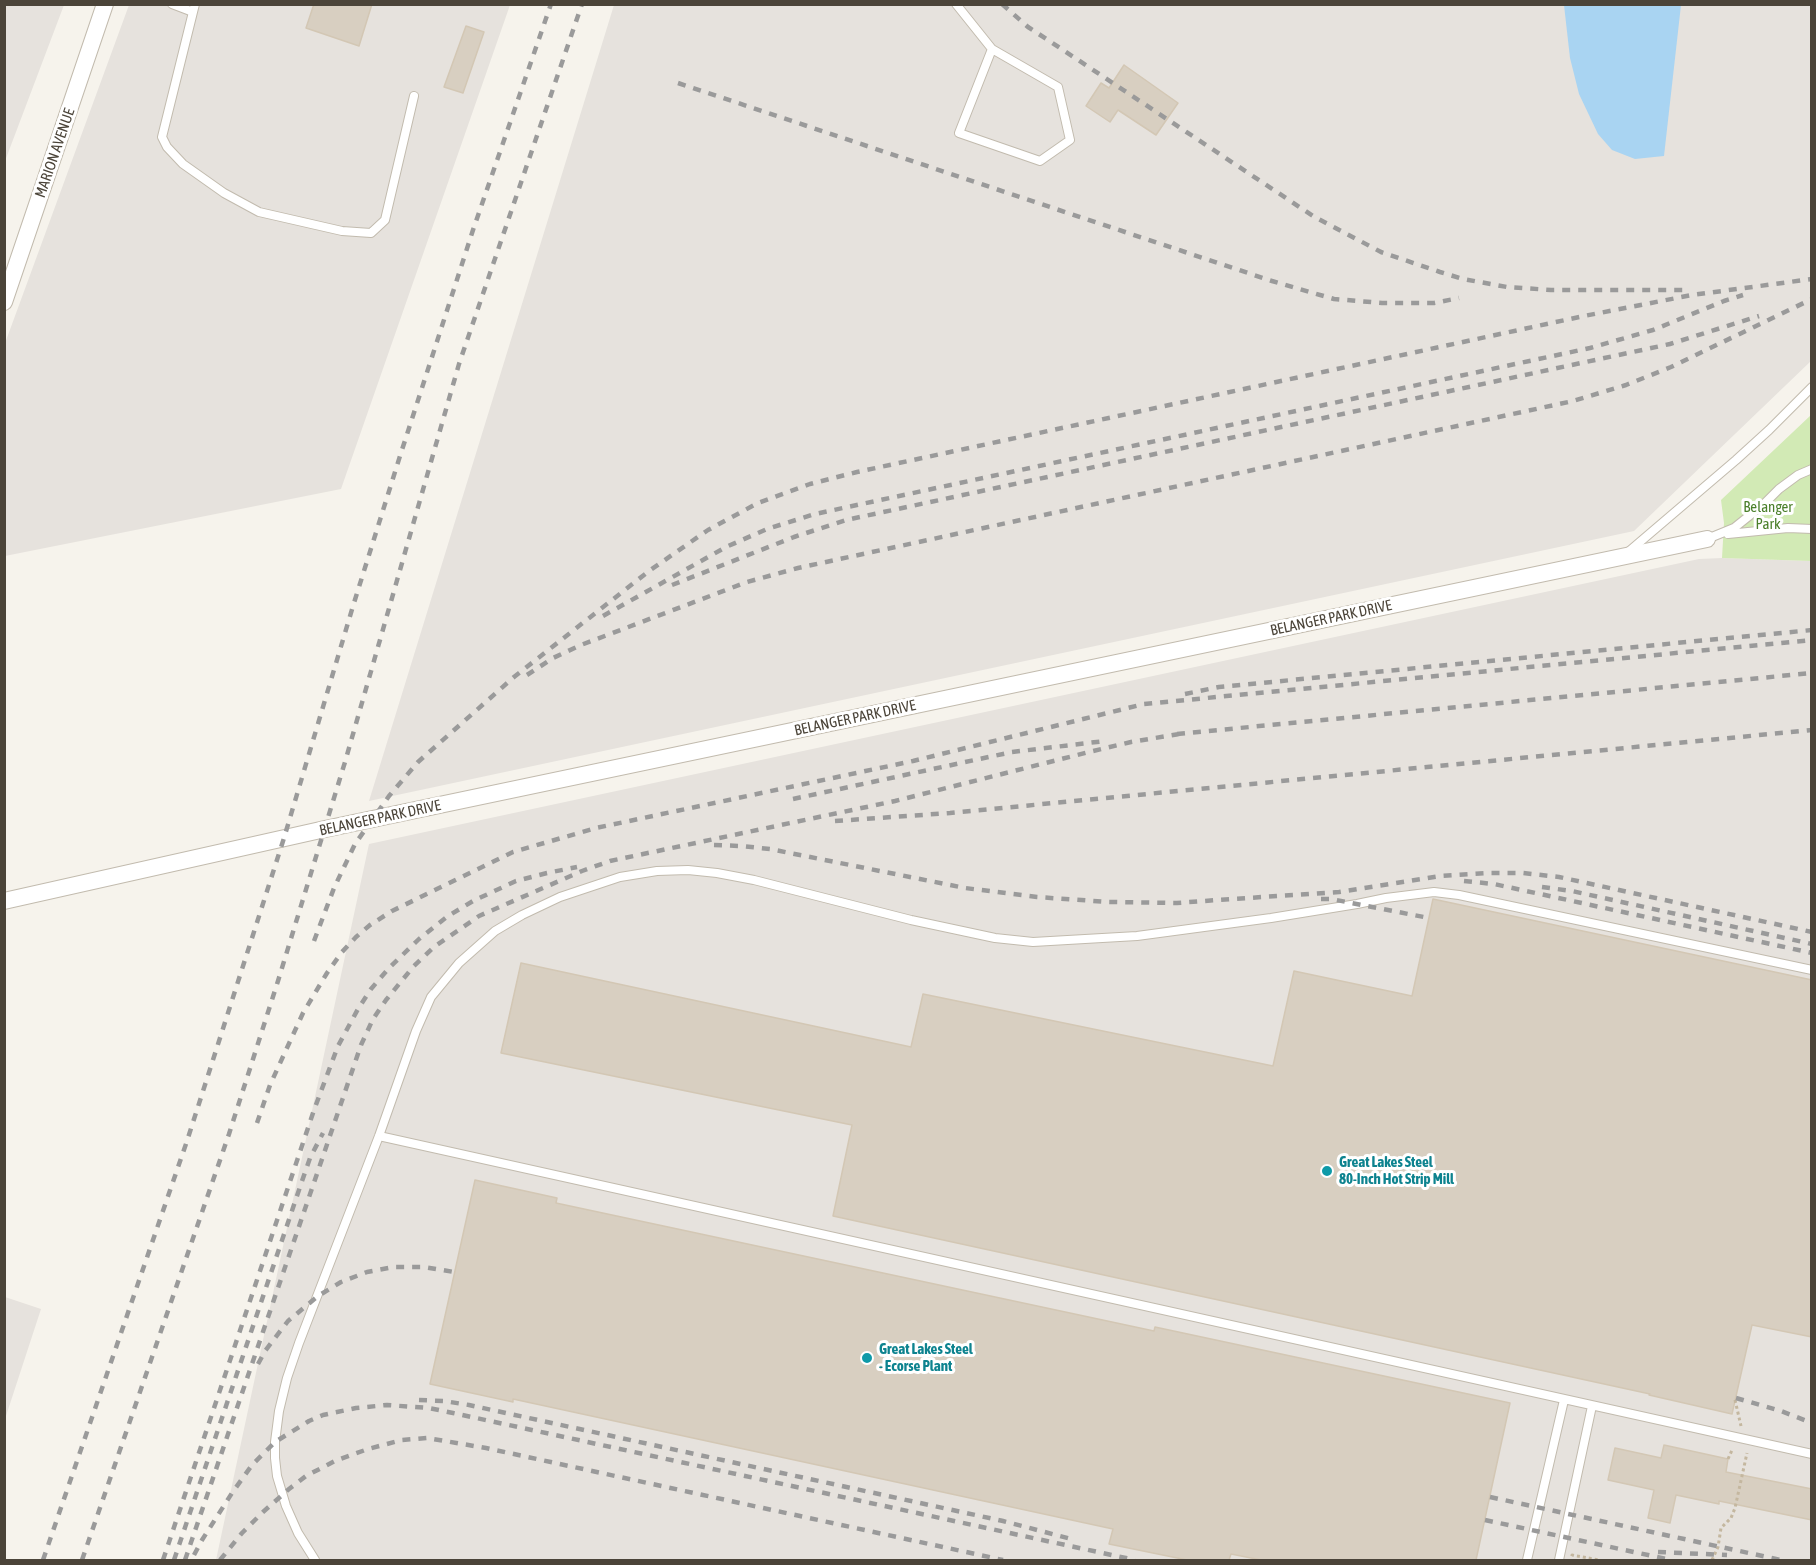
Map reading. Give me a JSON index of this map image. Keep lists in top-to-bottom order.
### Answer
{
  "streets": {
    "street": ["MARION AVENUE", "BELANGER PARK DRIVE"]
  },
  "parks": ["Belanger Park"],
  "places": ["Great Lakes Steel 80-Inch Hot Strip Mill", "Great Lakes Steel - Ecorse Plant"]
}
